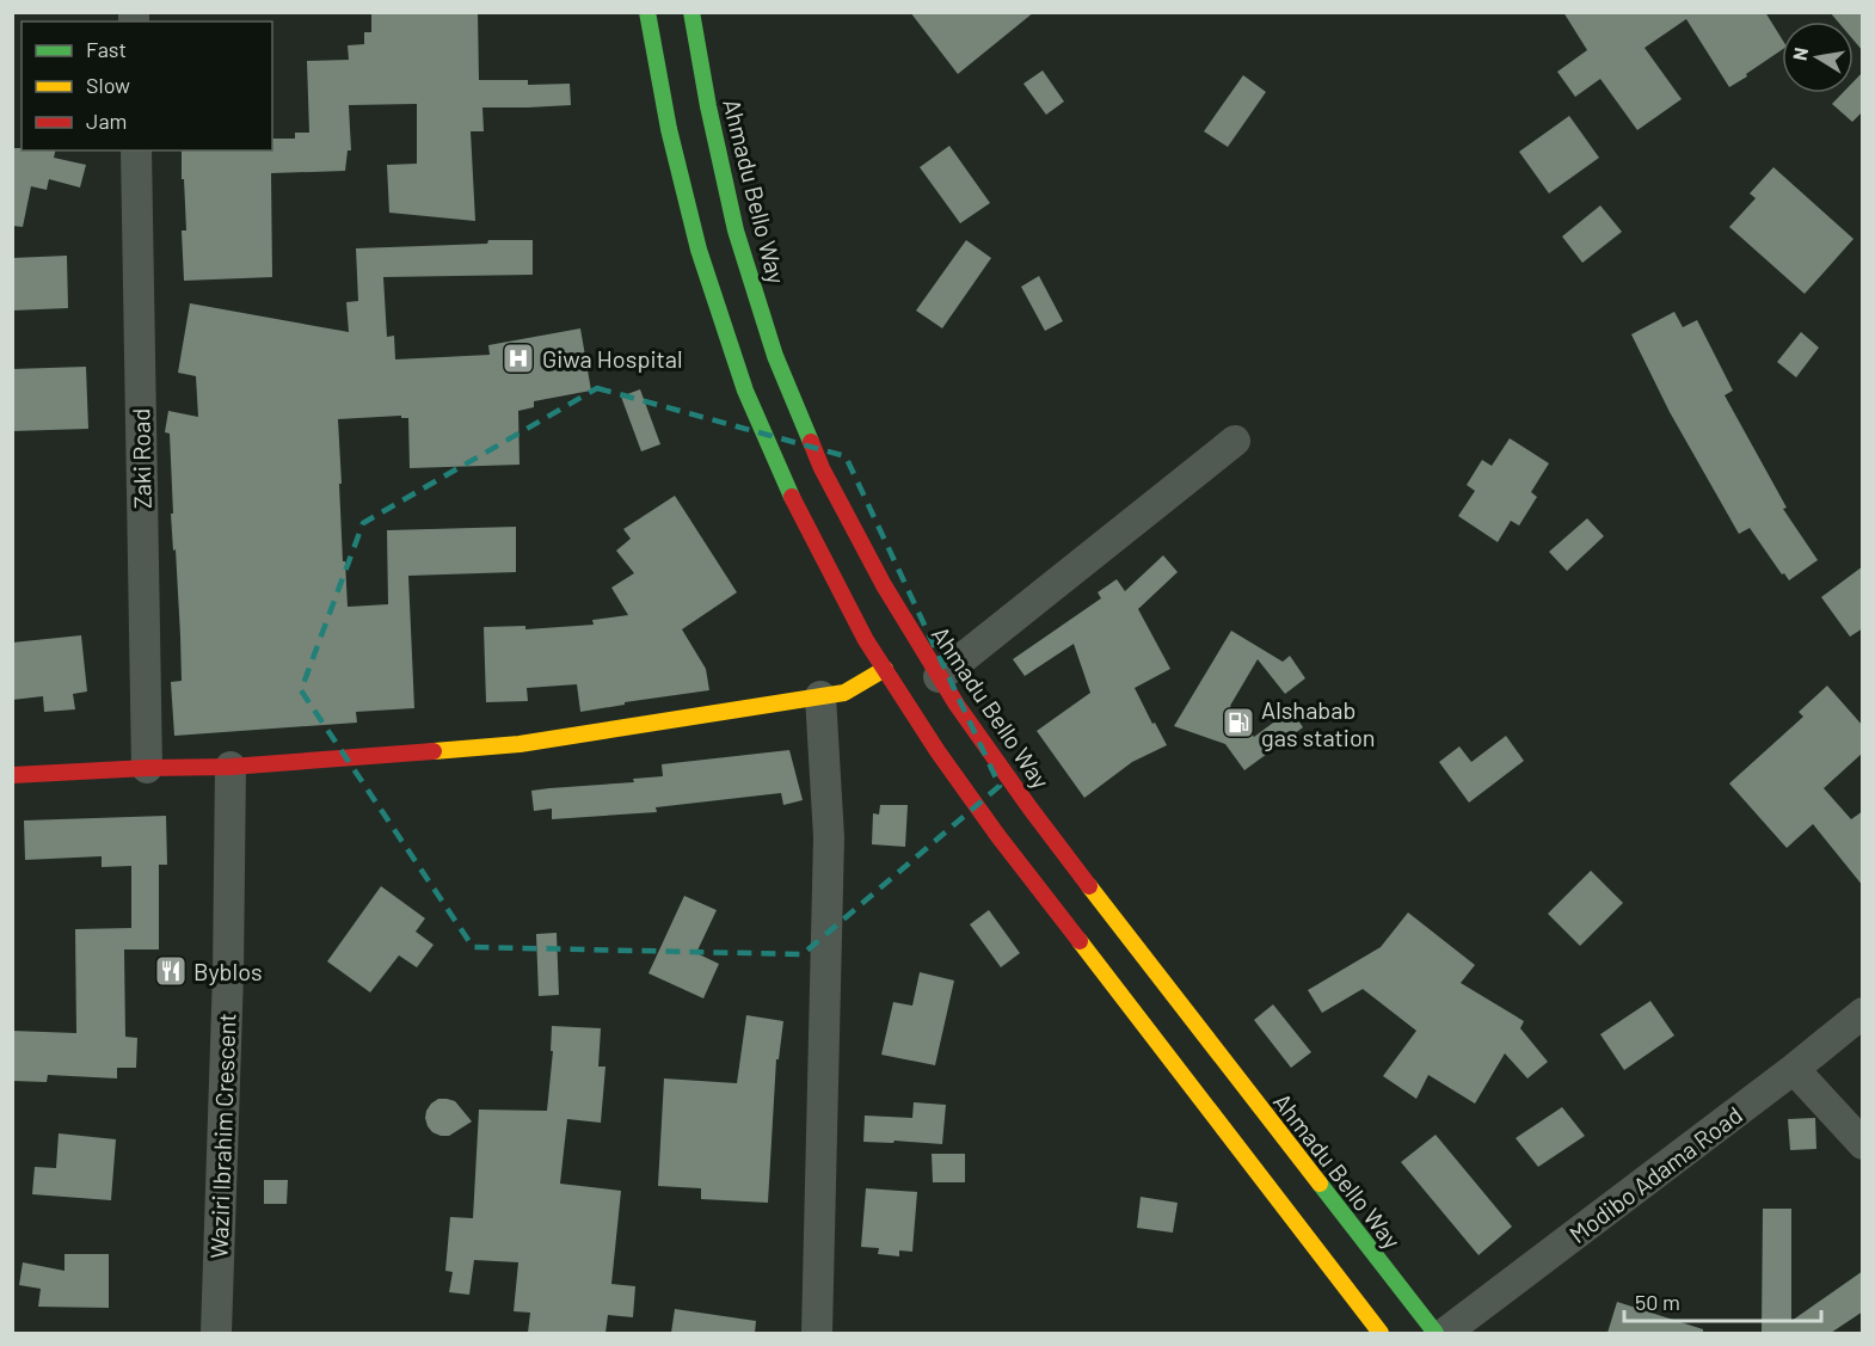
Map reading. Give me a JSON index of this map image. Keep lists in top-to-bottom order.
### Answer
{
  "streets": {
    "main road": ["Ahmadu Bello Way"],
    "street": ["Zaki Road", "Waziri Ibrahim Crescent", "Modibo Adama Road"]
  },
  "places": {
    "hospital": ["Giwa Hospital"],
    "fuel station": ["Alshabab gas station"],
    "restaurant": ["Byblos"]
  },
  "legend": ["Fast", "Slow", "Jam"],
  "scale_bar": "50 m",
  "north": "left"
}
